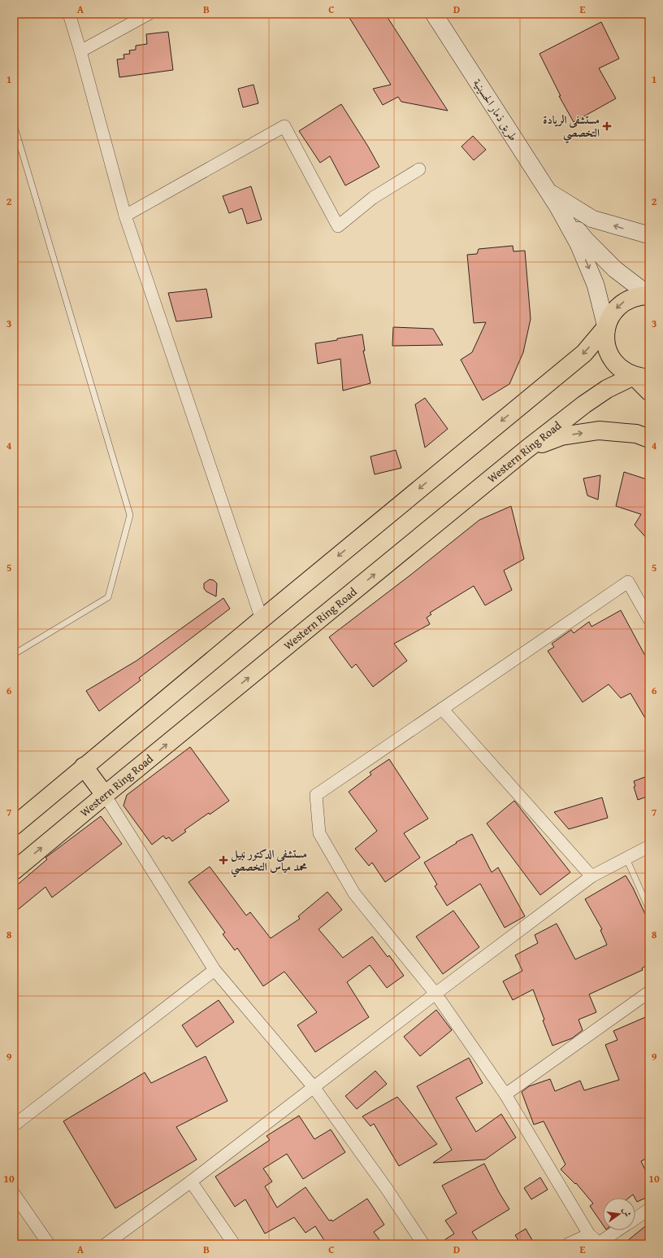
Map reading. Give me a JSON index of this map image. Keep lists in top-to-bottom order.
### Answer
{
  "streets": {
    "main road": ["طريق ذمار الحسينية", "Western Ring Road"]
  },
  "places": {
    "health": ["مستشفى الريادة التخصصي", "مستشفى الدكتور نبيل محمد مياس التخصصي"]
  },
  "north": "right",
  "grid": {
    "columns": [
      "A",
      "B",
      "C",
      "D",
      "E"
    ],
    "rows": [
      "1",
      "2",
      "3",
      "4",
      "5",
      "6",
      "7",
      "8",
      "9",
      "10"
    ]
  }
}
